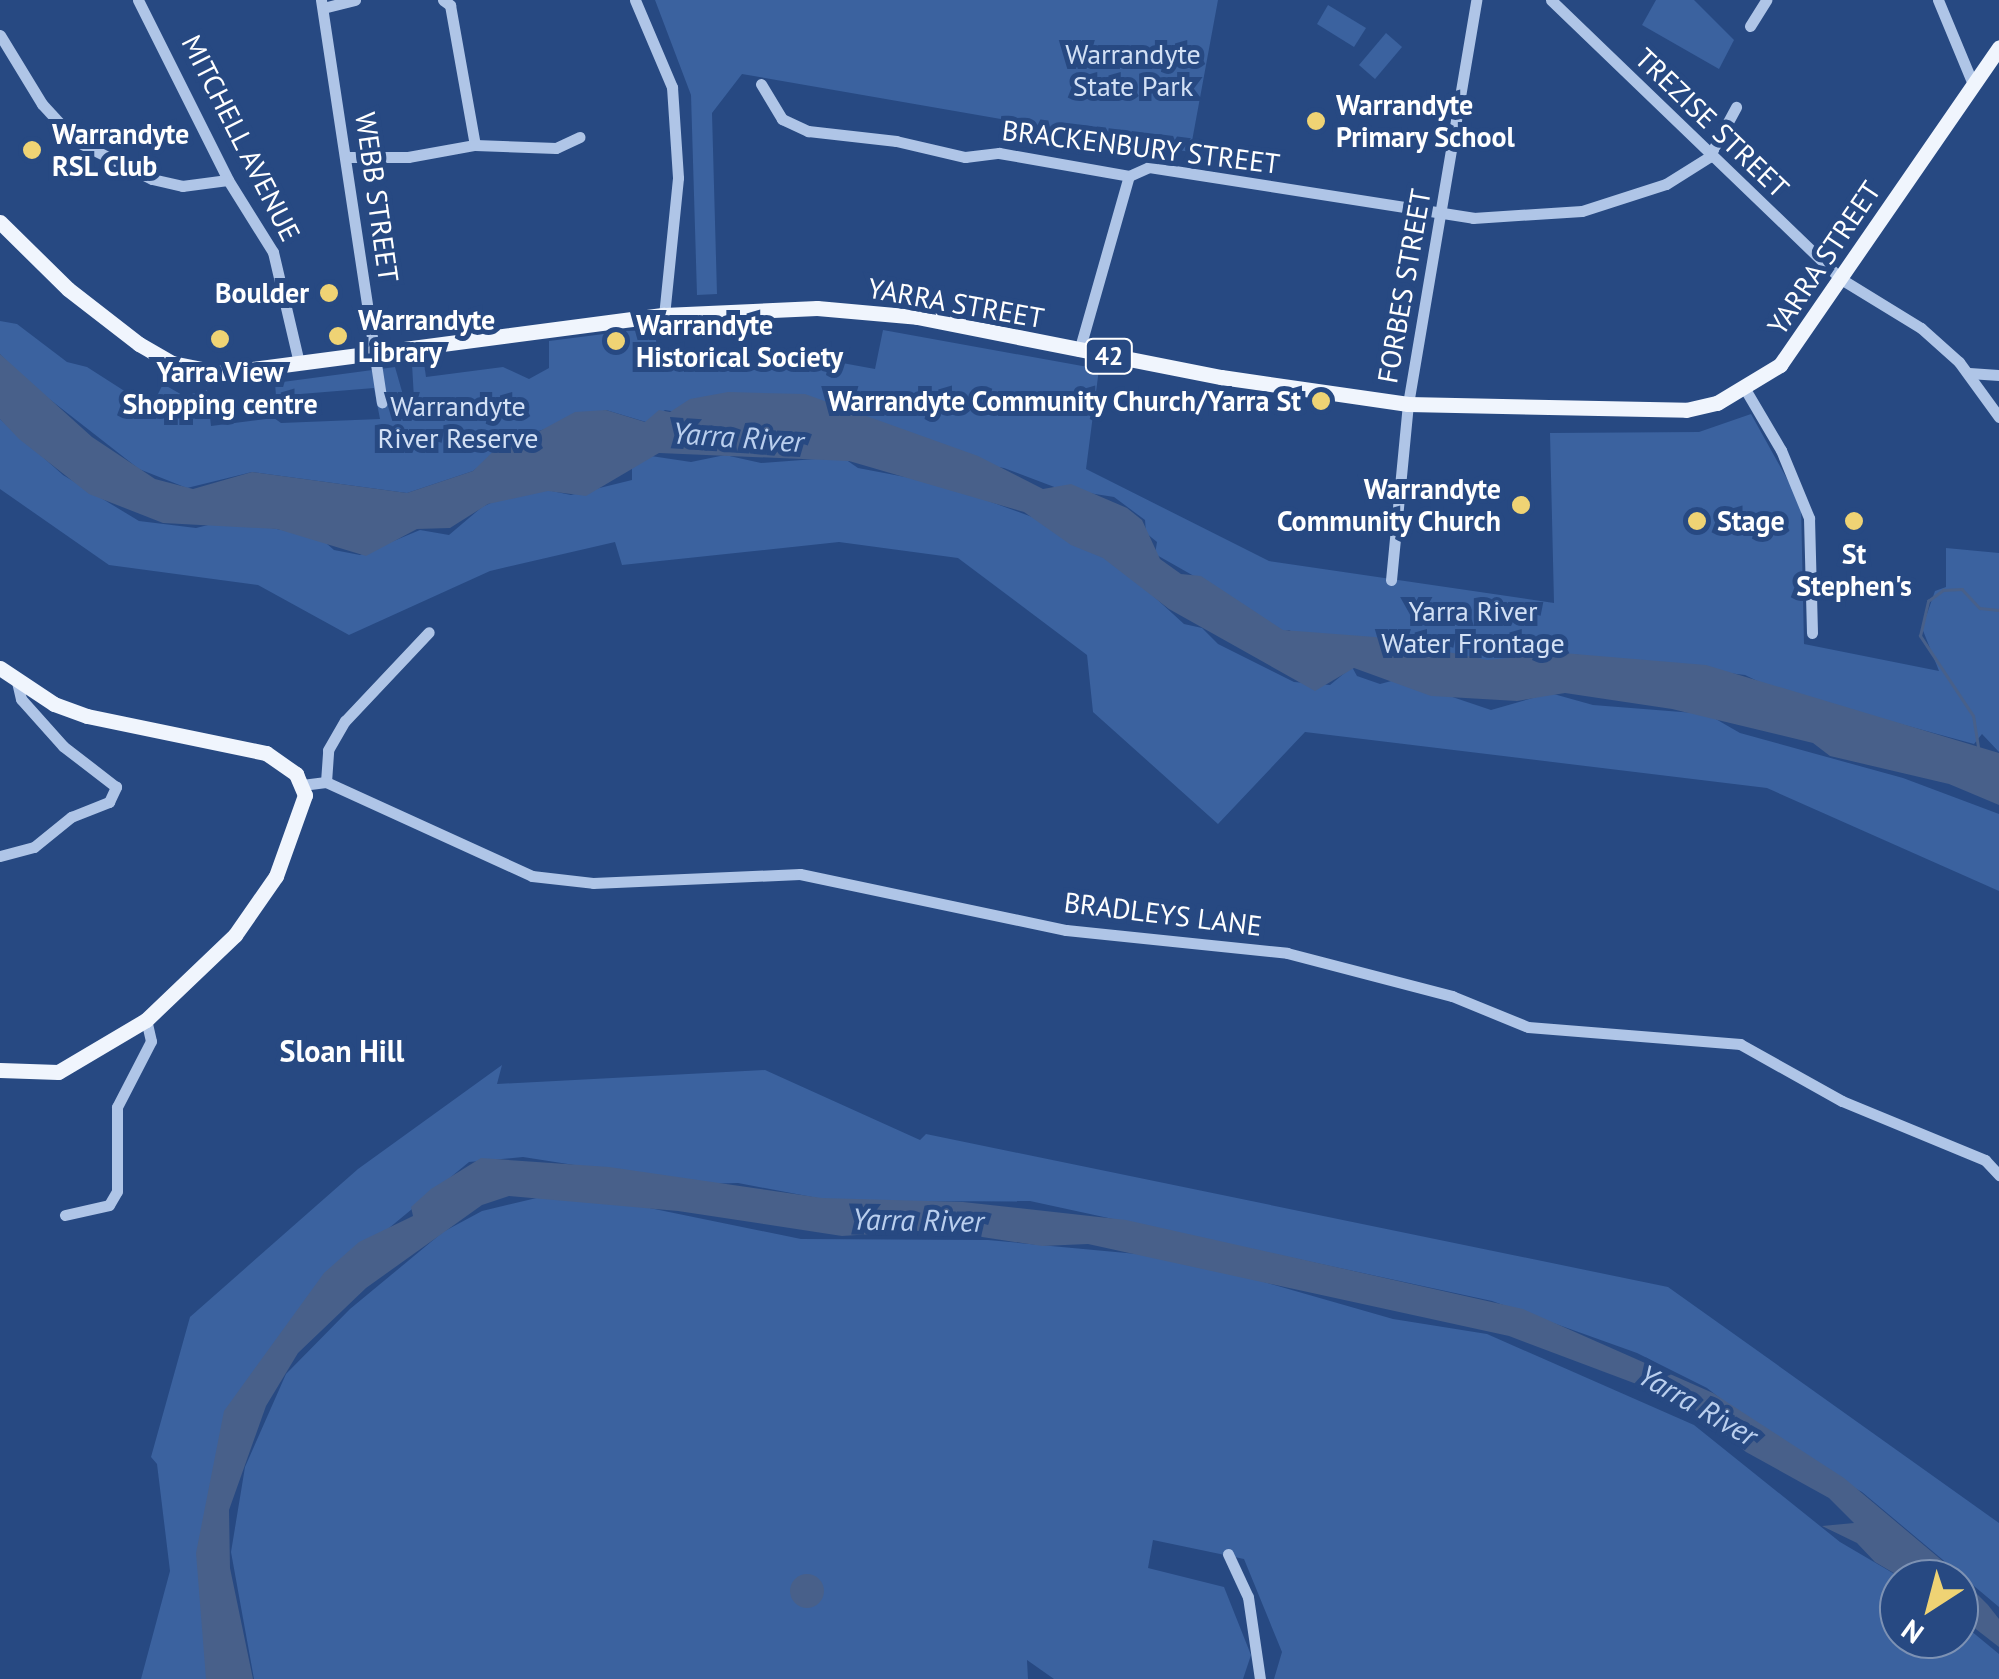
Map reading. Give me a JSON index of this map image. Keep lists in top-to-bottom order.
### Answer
{
  "streets": {
    "main road": ["YARRA STREET", "42"],
    "street": [
      "TREZISE STREET",
      "MITCHELL AVENUE",
      "BRACKENBURY STREET",
      "WEBB STREET",
      "FORBES STREET",
      "BRADLEYS LANE"
    ]
  },
  "crossings": [
    ["TREZISE STREET", "BRACKENBURY STREET"],
    ["TREZISE STREET", "YARRA STREET"],
    ["MITCHELL AVENUE", "YARRA STREET"],
    ["BRACKENBURY STREET", "FORBES STREET"],
    ["WEBB STREET", "YARRA STREET"],
    ["YARRA STREET", "FORBES STREET"]
  ],
  "districts": ["Sloan Hill"],
  "water": ["Yarra River"],
  "parks": ["Warrandyte State Park", "Warrandyte River Reserve", "Yarra River Water Frontage"],
  "places": [
    "Warrandyte Primary School",
    "Warrandyte RSL Club",
    "Boulder",
    "Warrandyte Library",
    "Yarra View Shopping centre",
    "Warrandyte Historical Society",
    "Warrandyte Community Church/Yarra St",
    "Warrandyte Community Church",
    "Stage",
    "St Stephen's"
  ],
  "north": "bottom left"
}
